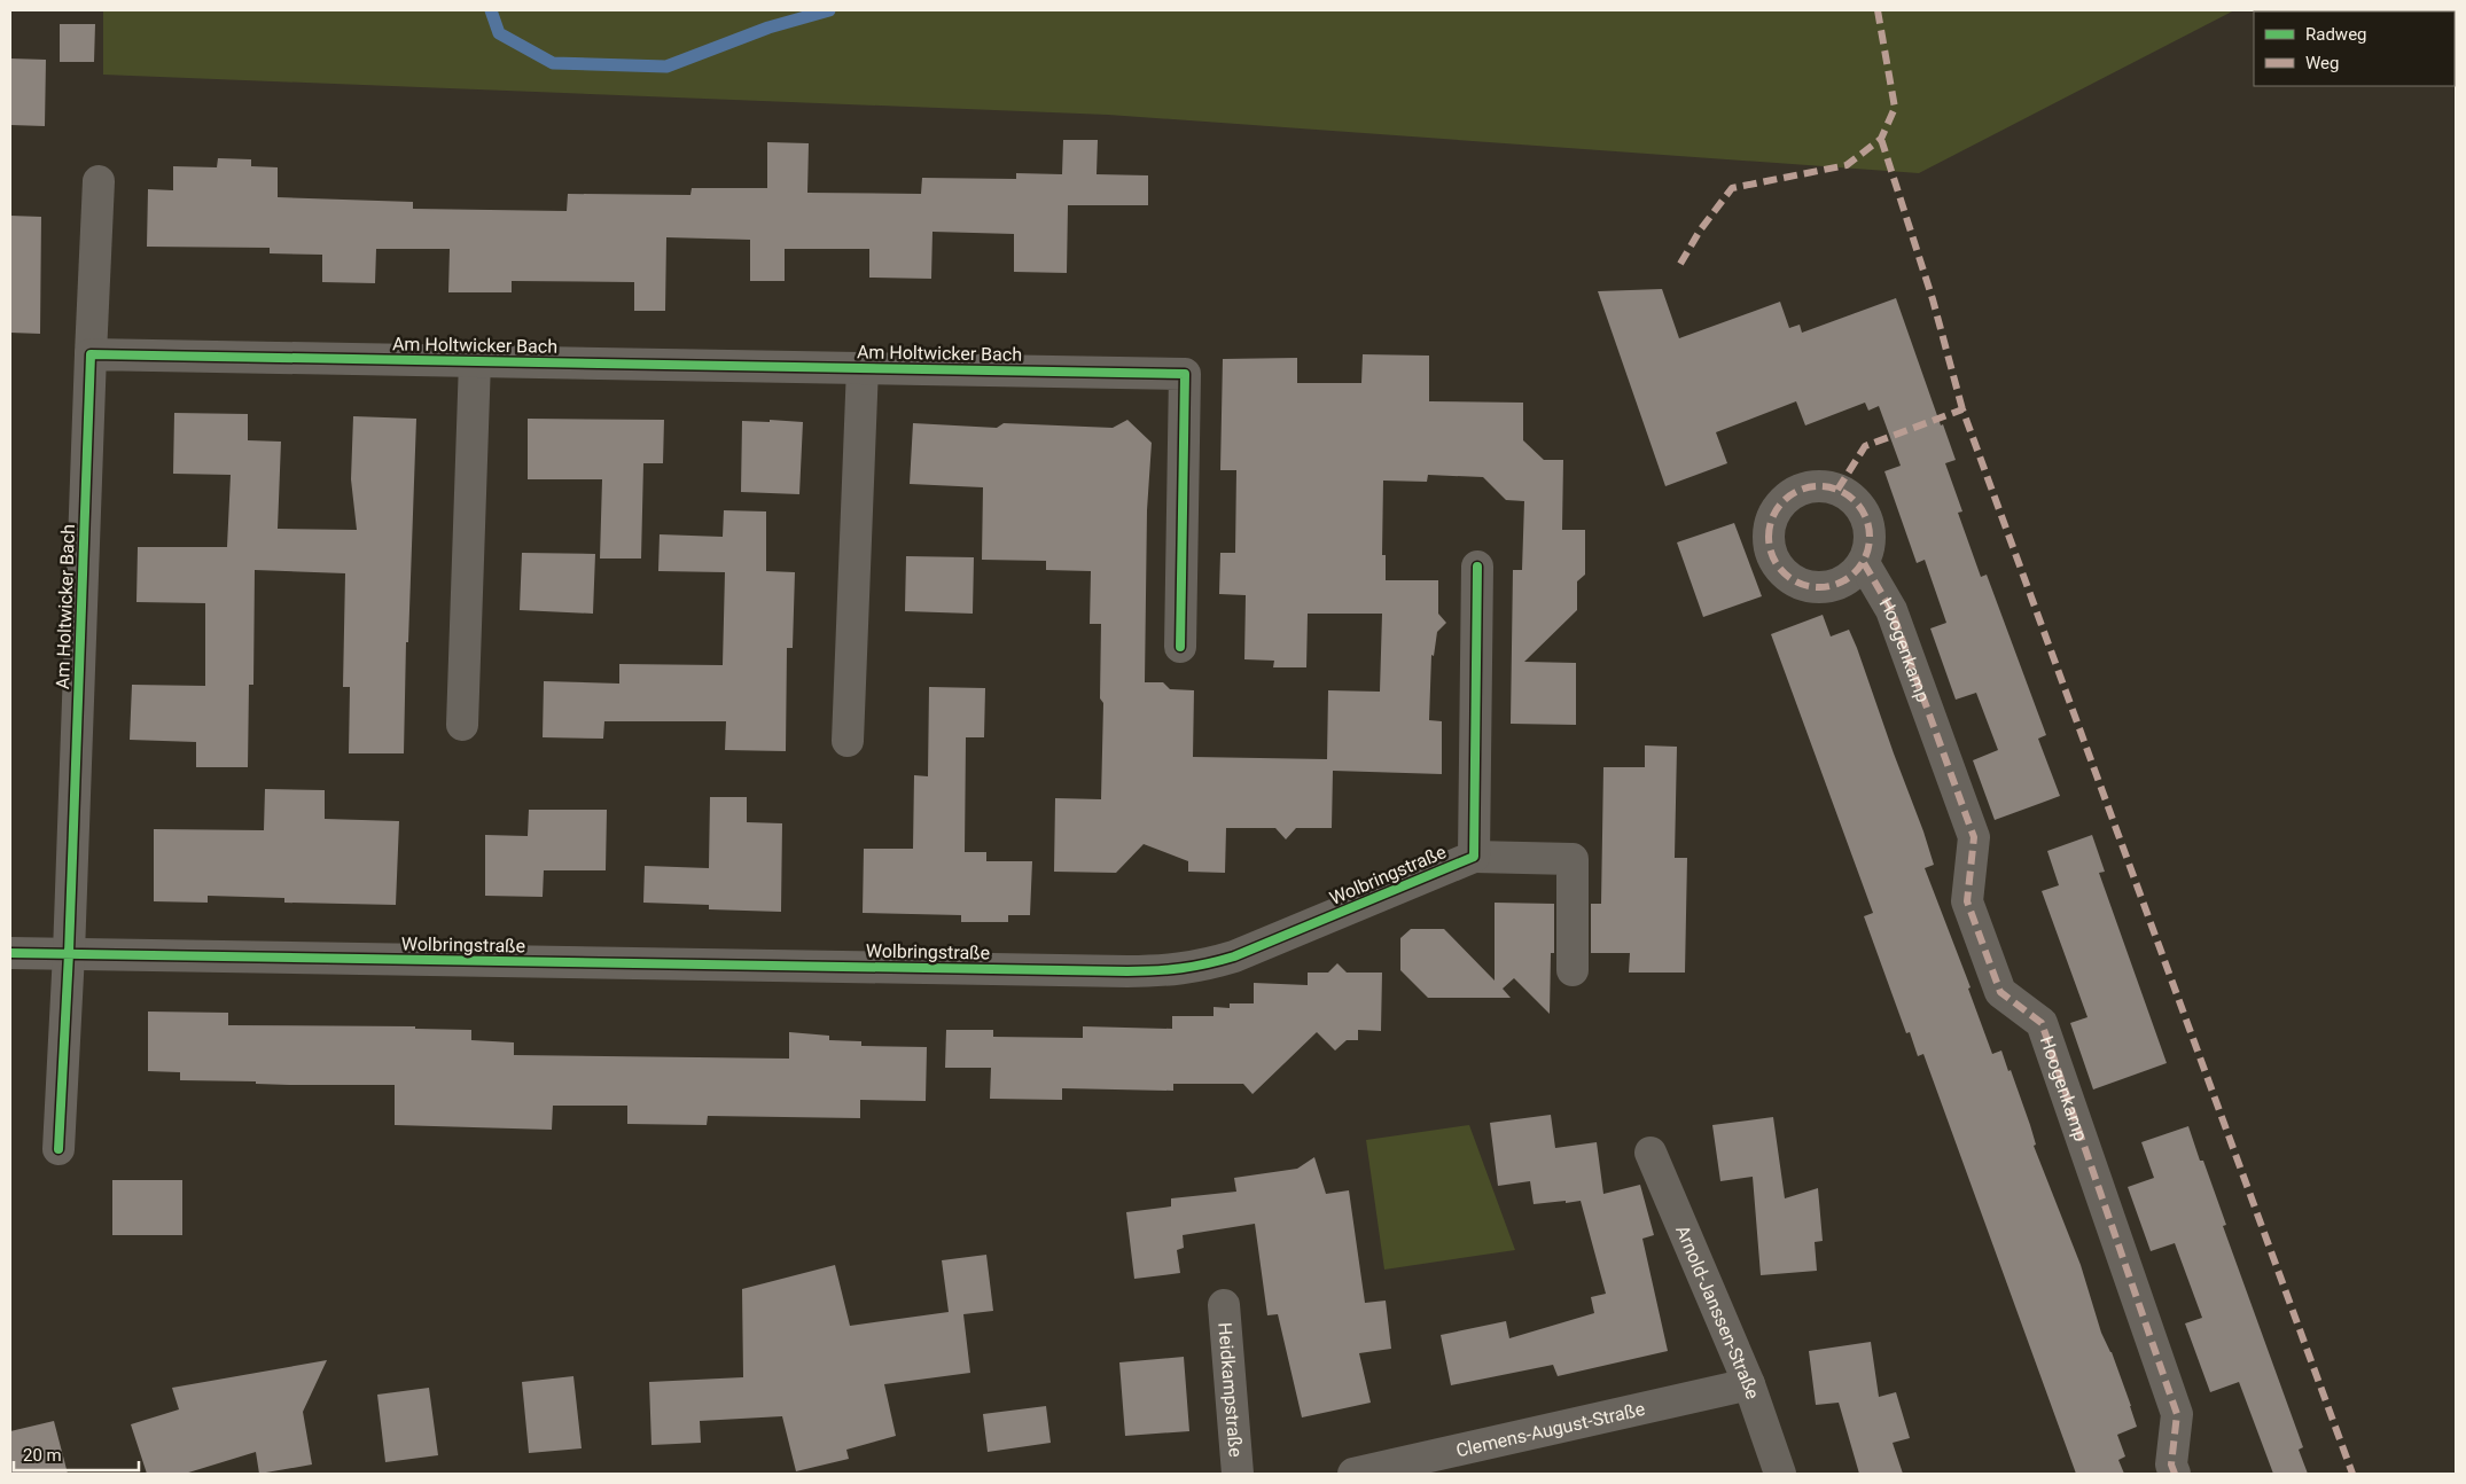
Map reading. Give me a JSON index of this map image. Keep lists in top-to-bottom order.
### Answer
{
  "streets": {
    "street": [
      "Am Holtwicker Bach",
      "Hoogenkamp",
      "Wolbringstraße",
      "Arnold-Janssen-Straße",
      "Heidkampstraße",
      "Clemens-August-Straße"
    ]
  },
  "crossings": [
    ["Am Holtwicker Bach", "Wolbringstraße"],
    ["Arnold-Janssen-Straße", "Clemens-August-Straße"]
  ],
  "legend": ["Radweg", "Weg"],
  "scale_bar": "20 m"
}
